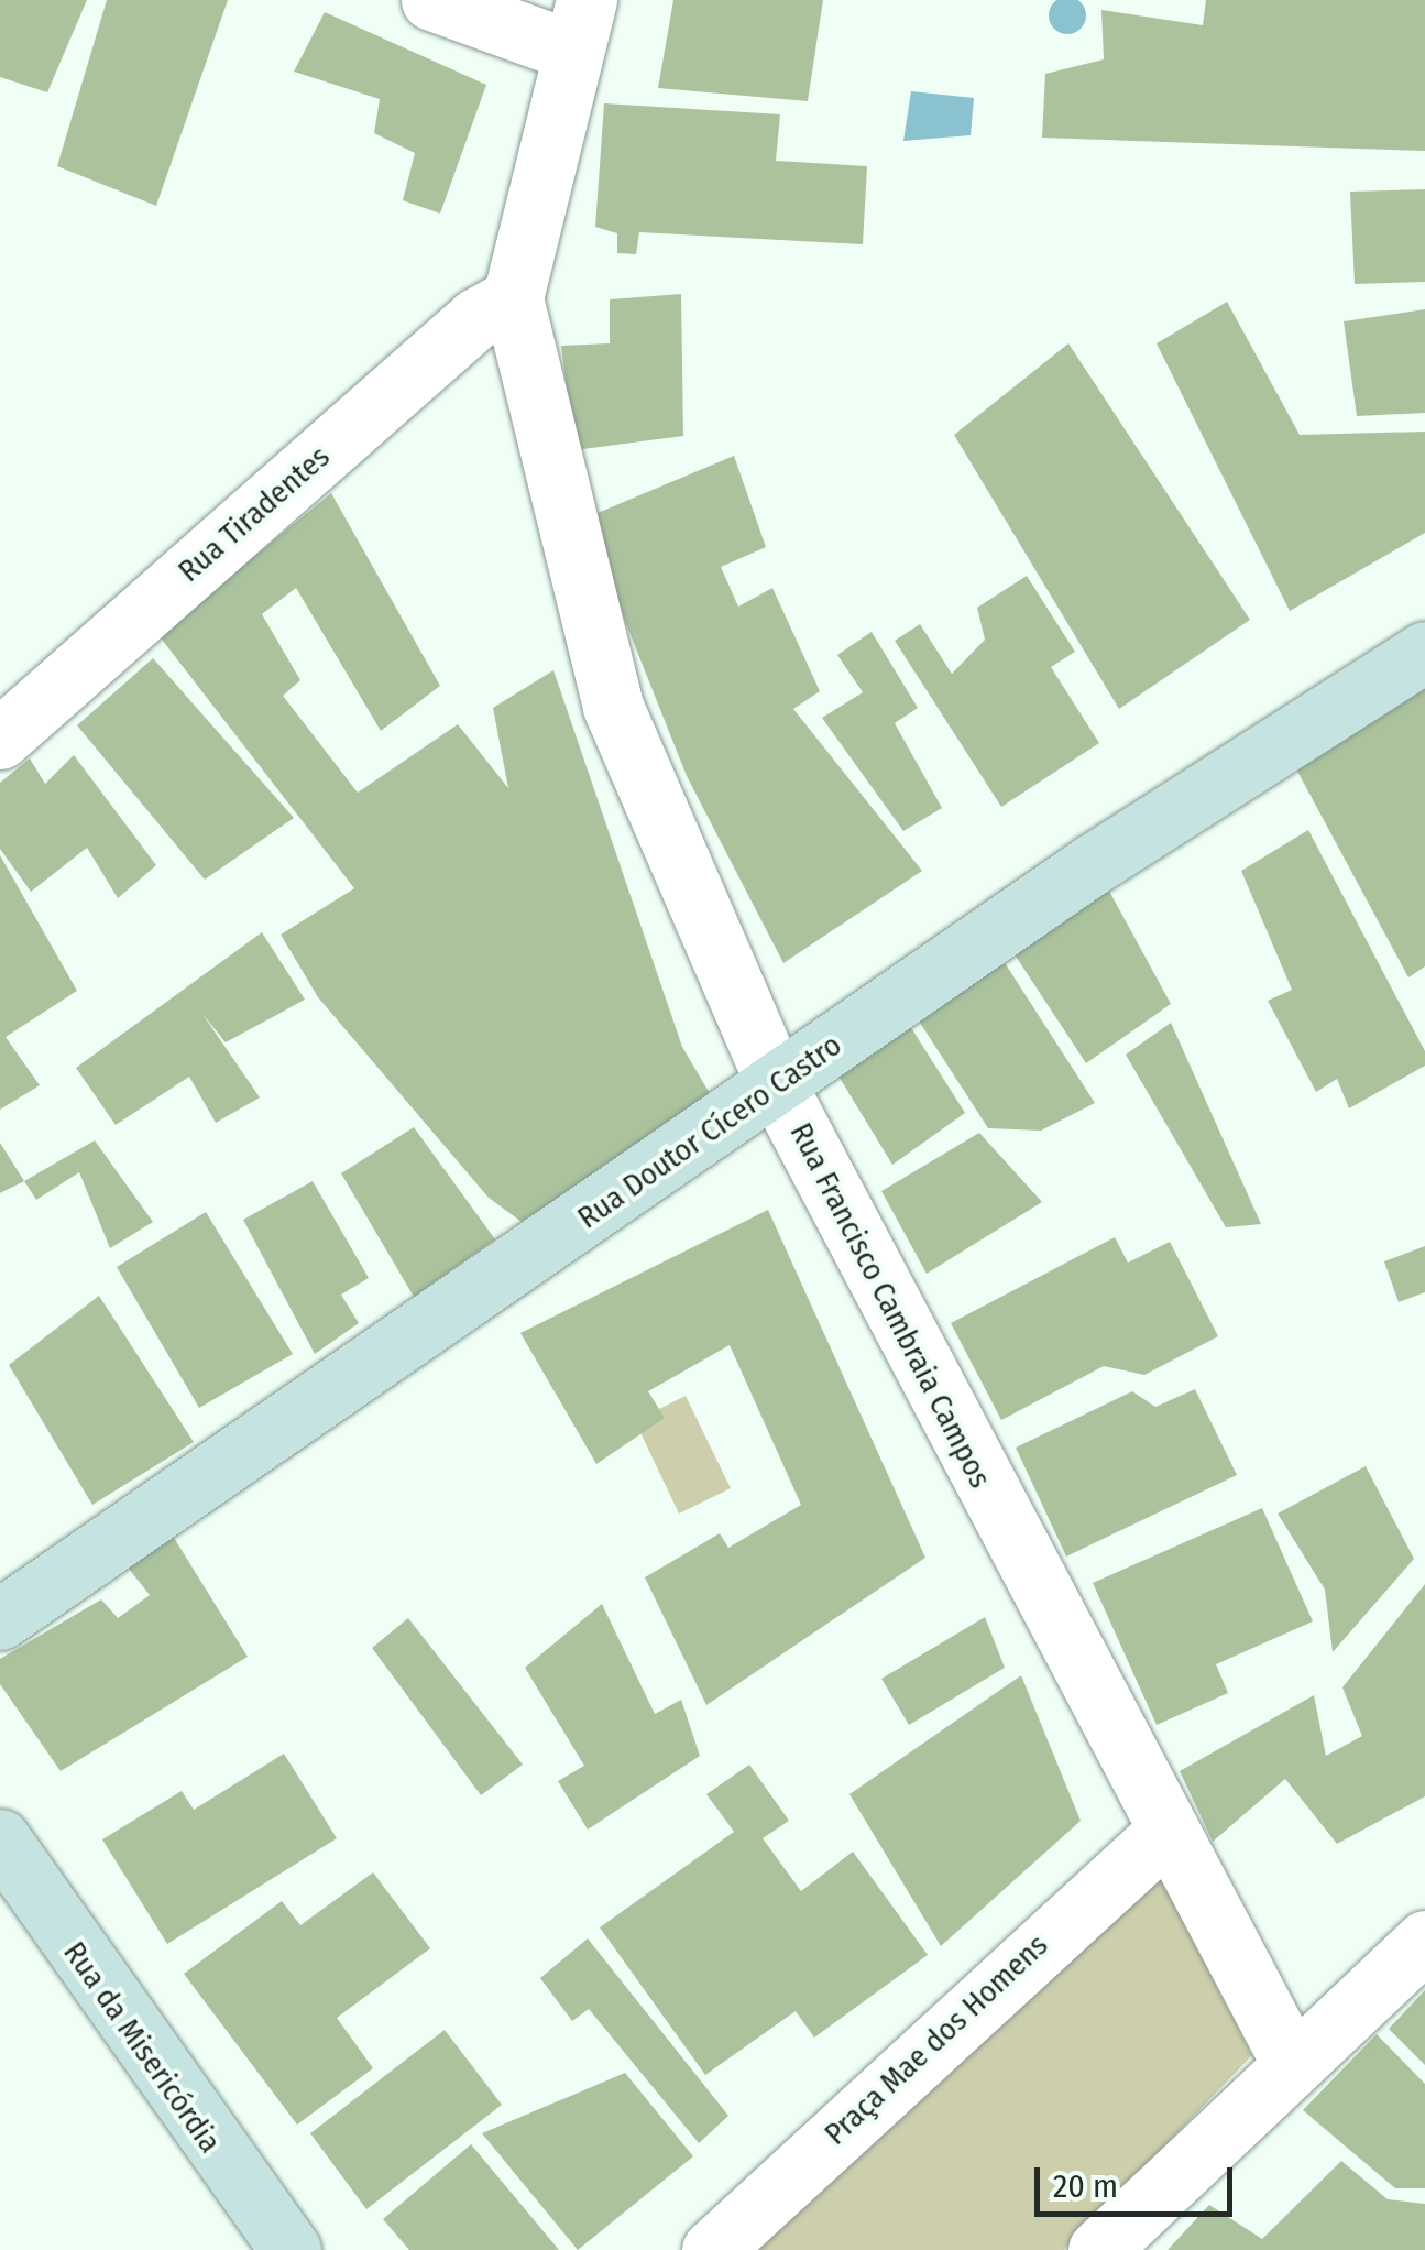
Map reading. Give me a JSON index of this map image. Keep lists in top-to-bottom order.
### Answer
{
  "streets": {
    "street": [
      "Rua Tiradentes",
      "Rua Doutor Cícero Castro",
      "Rua Francisco Cambraia Campos",
      "Praça Mae dos Homens",
      "Rua da Misericórdia"
    ]
  },
  "crossings": [
    ["Rua Tiradentes", "Rua Francisco Cambraia Campos"],
    ["Rua Doutor Cícero Castro", "Rua Francisco Cambraia Campos"],
    ["Rua Francisco Cambraia Campos", "Praça Mae dos Homens"]
  ],
  "scale_bar": "20 m"
}
